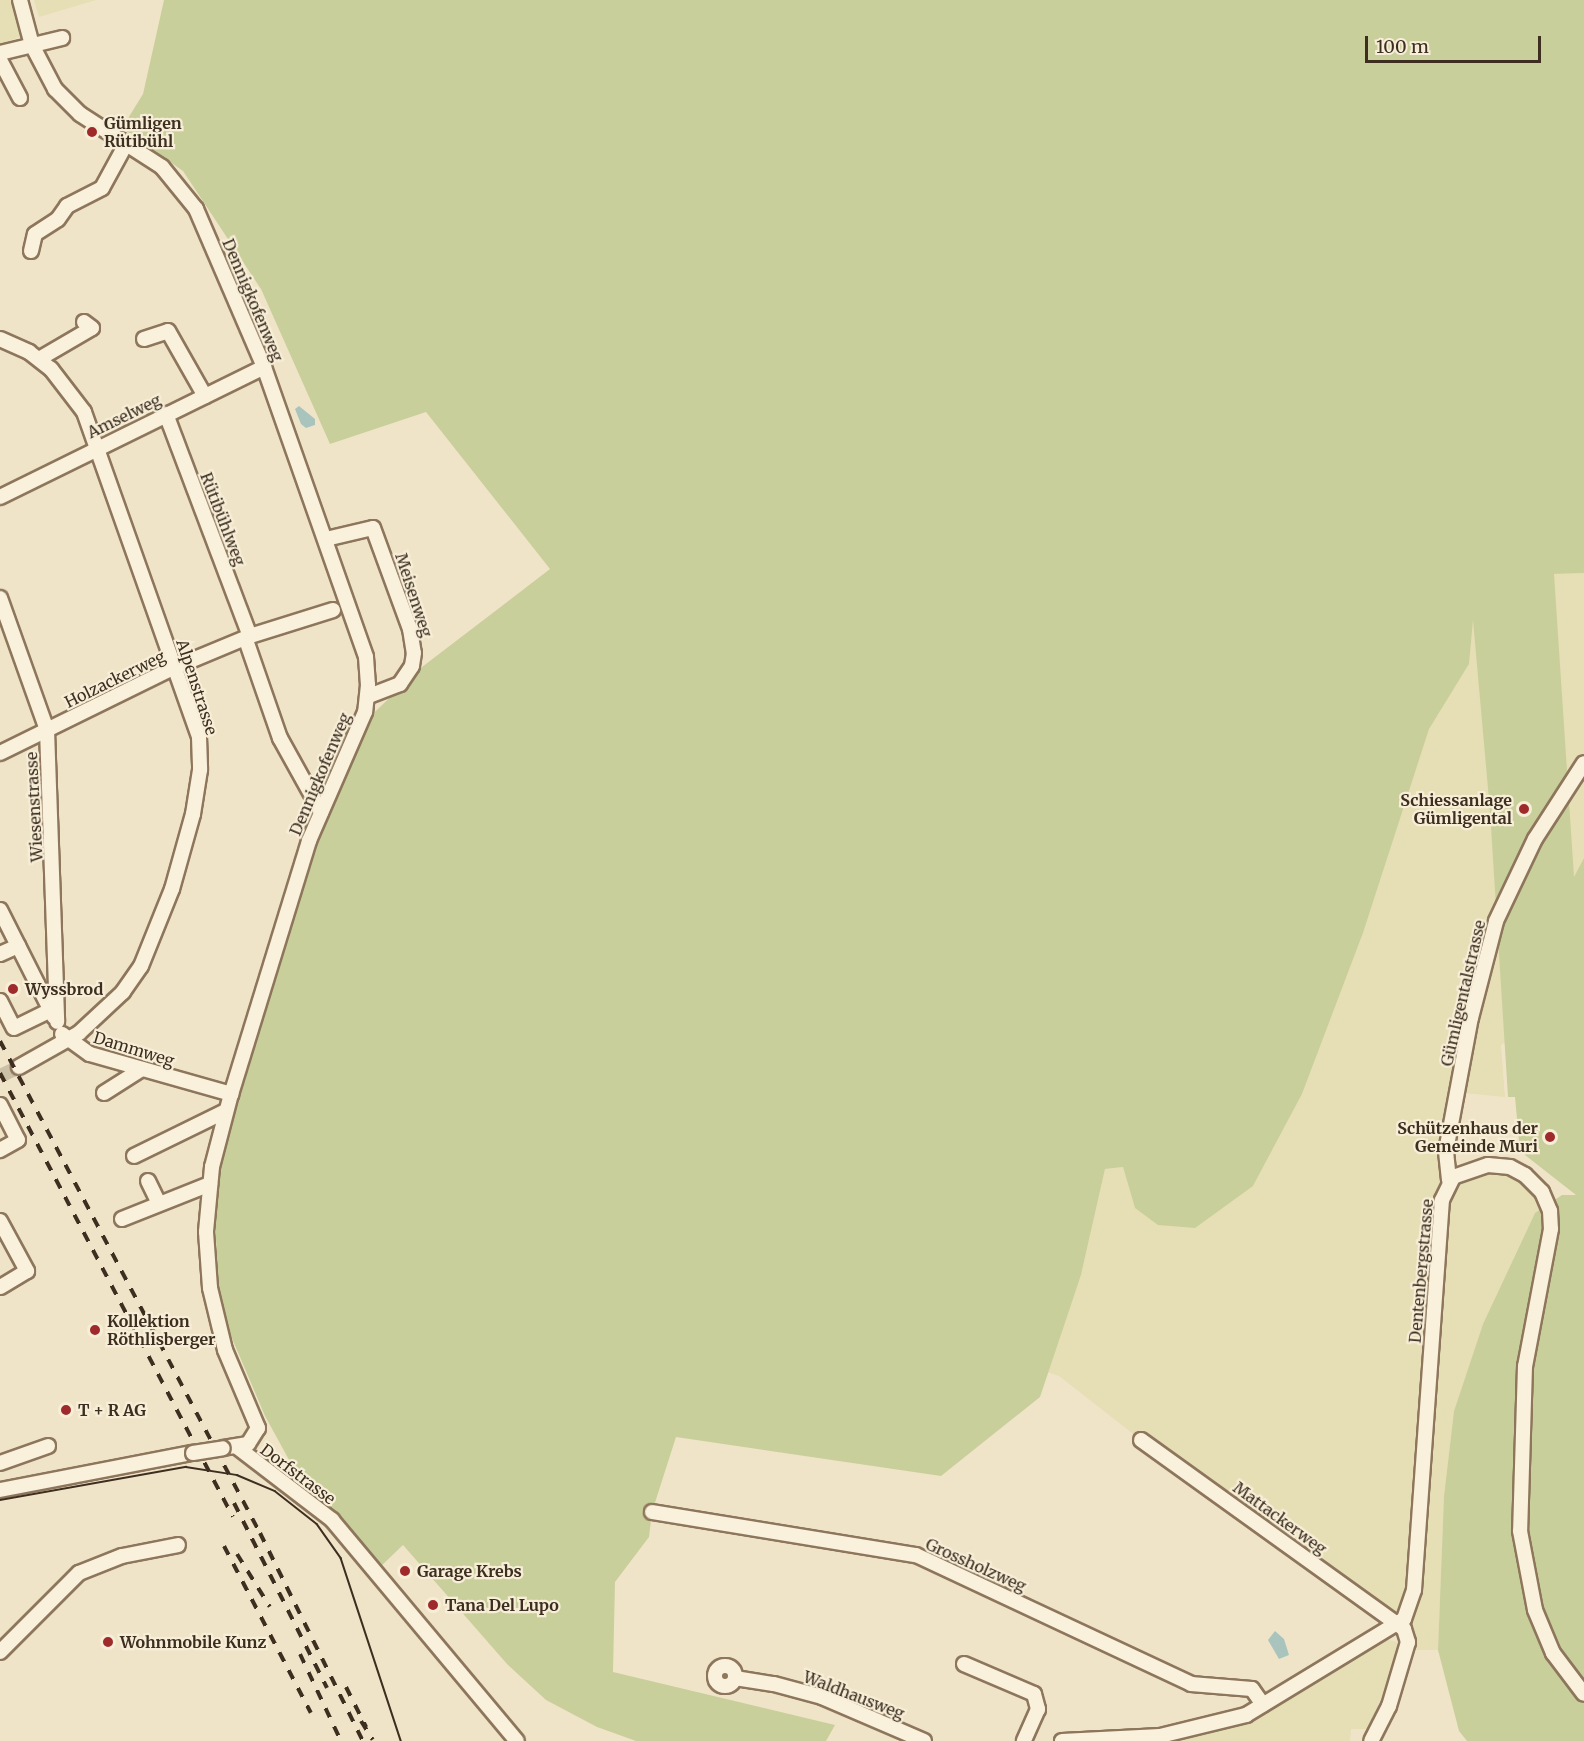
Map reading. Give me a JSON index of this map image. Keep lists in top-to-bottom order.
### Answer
{
  "streets": {
    "street": [
      "Dennigkofenweg",
      "Amselweg",
      "Rütibühlweg",
      "Meisenweg",
      "Holzackerweg",
      "Alpenstrasse",
      "Wiesenstrasse",
      "Gümligentalstrasse",
      "Dammweg",
      "Dentenbergstrasse",
      "Dorfstrasse",
      "Mattackerweg",
      "Grossholzweg",
      "Waldhausweg"
    ]
  },
  "crossings": [
    ["Dennigkofenweg", "Amselweg"],
    ["Dennigkofenweg", "Meisenweg"],
    ["Dennigkofenweg", "Dammweg"],
    ["Dennigkofenweg", "Dorfstrasse"],
    ["Amselweg", "Rütibühlweg"],
    ["Amselweg", "Alpenstrasse"],
    ["Rütibühlweg", "Holzackerweg"],
    ["Holzackerweg", "Alpenstrasse"],
    ["Holzackerweg", "Wiesenstrasse"],
    ["Alpenstrasse", "Dammweg"],
    ["Gümligentalstrasse", "Dentenbergstrasse"],
    ["Dentenbergstrasse", "Mattackerweg"]
  ],
  "places": [
    "Gümligen Rütibühl",
    "Schiessanlage Gümligental",
    "Wyssbrod",
    "Schützenhaus der Gemeinde Muri",
    "Kollektion Röthlisberger",
    "T + R AG",
    "Garage Krebs",
    "Tana Del Lupo",
    "Wohnmobile Kunz"
  ],
  "scale_bar": "100 m"
}
